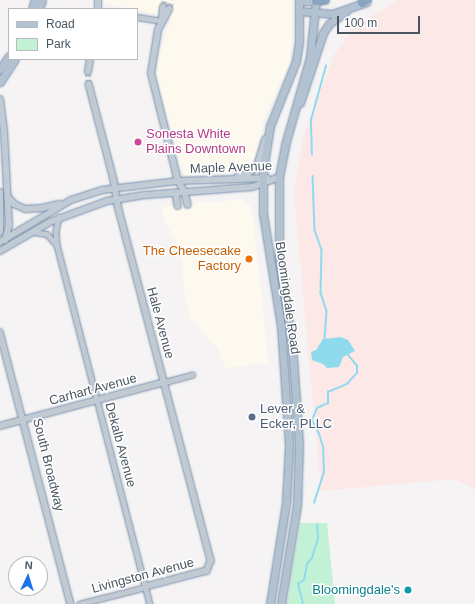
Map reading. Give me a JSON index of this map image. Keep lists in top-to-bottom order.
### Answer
{
  "streets": {
    "main road": ["Maple Avenue", "Bloomingdale Road"],
    "street": [
      "Hale Avenue",
      "Carhart Avenue",
      "Dekalb Avenue",
      "South Broadway",
      "Livingston Avenue"
    ]
  },
  "crossings": [
    ["Maple Avenue", "Bloomingdale Road"],
    ["Maple Avenue", "Hale Avenue"],
    ["Maple Avenue", "Dekalb Avenue"],
    ["Hale Avenue", "Carhart Avenue"],
    ["Hale Avenue", "Livingston Avenue"],
    ["Carhart Avenue", "Dekalb Avenue"],
    ["Carhart Avenue", "South Broadway"],
    ["Dekalb Avenue", "Livingston Avenue"]
  ],
  "places": [
    "Sonesta White Plains Downtown",
    "The Cheesecake Factory",
    "Lever & Ecker, PLLC",
    "Bloomingdale's"
  ],
  "legend": ["Road", "Park"],
  "scale_bar": "100 m",
  "north": "top"
}
